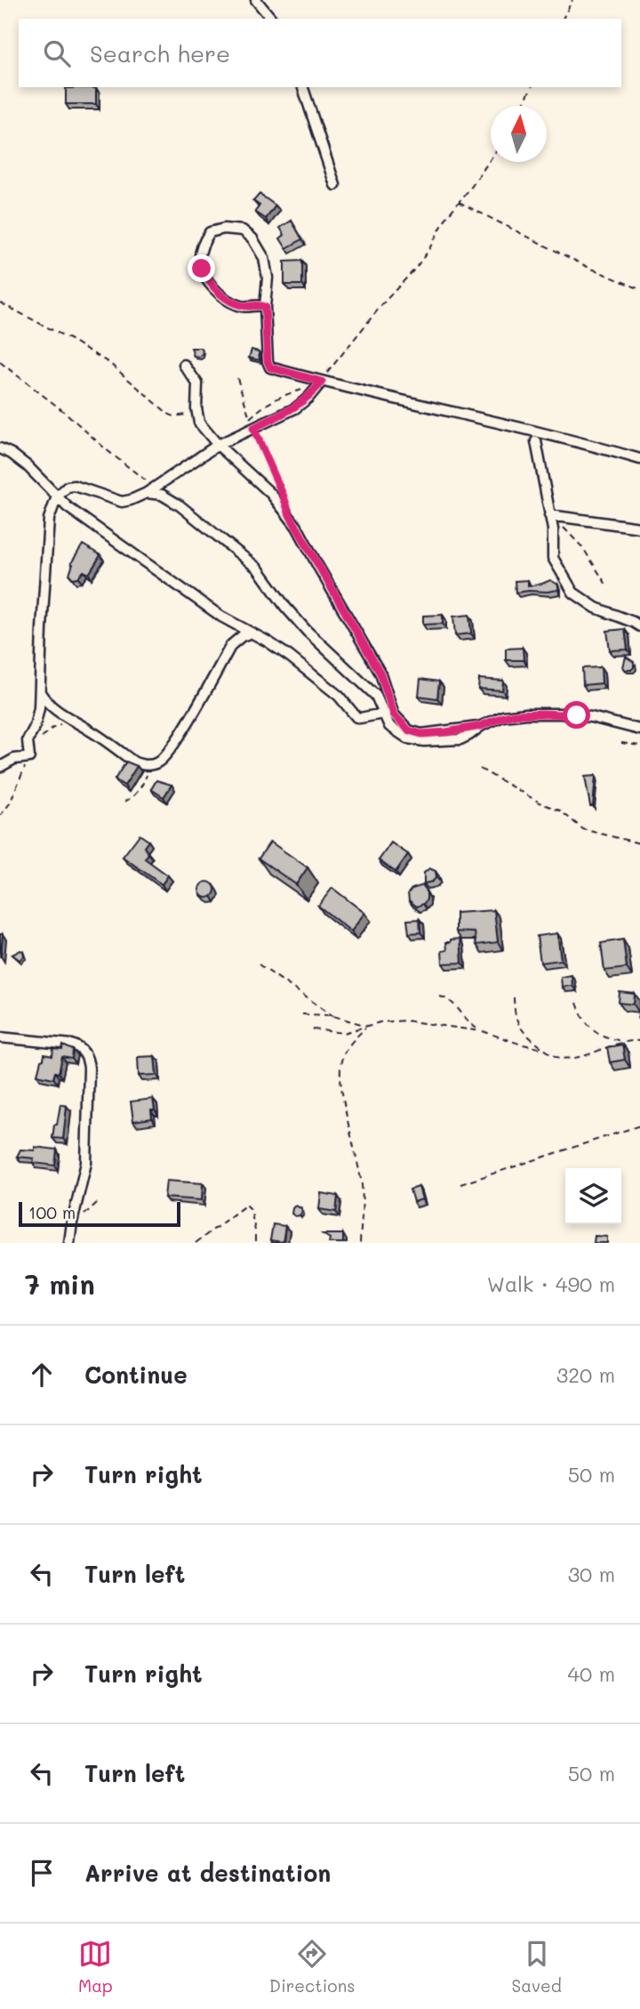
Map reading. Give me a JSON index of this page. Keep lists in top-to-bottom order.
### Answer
{
  "scale_bar": "100 m",
  "north": "top",
  "page": {
    "search": "Search here",
    "scale": "100 m",
    "heading": ["7 min", "Walk · 490 m"],
    "list": [
      ["Continue", "320 m"],
      ["Turn right", "50 m"],
      ["Turn left", "30 m"],
      ["Turn right", "40 m"],
      ["Turn left", "50 m"],
      "Arrive at destination"
    ],
    "nav": ["Map", "Directions", "Saved"]
  }
}
